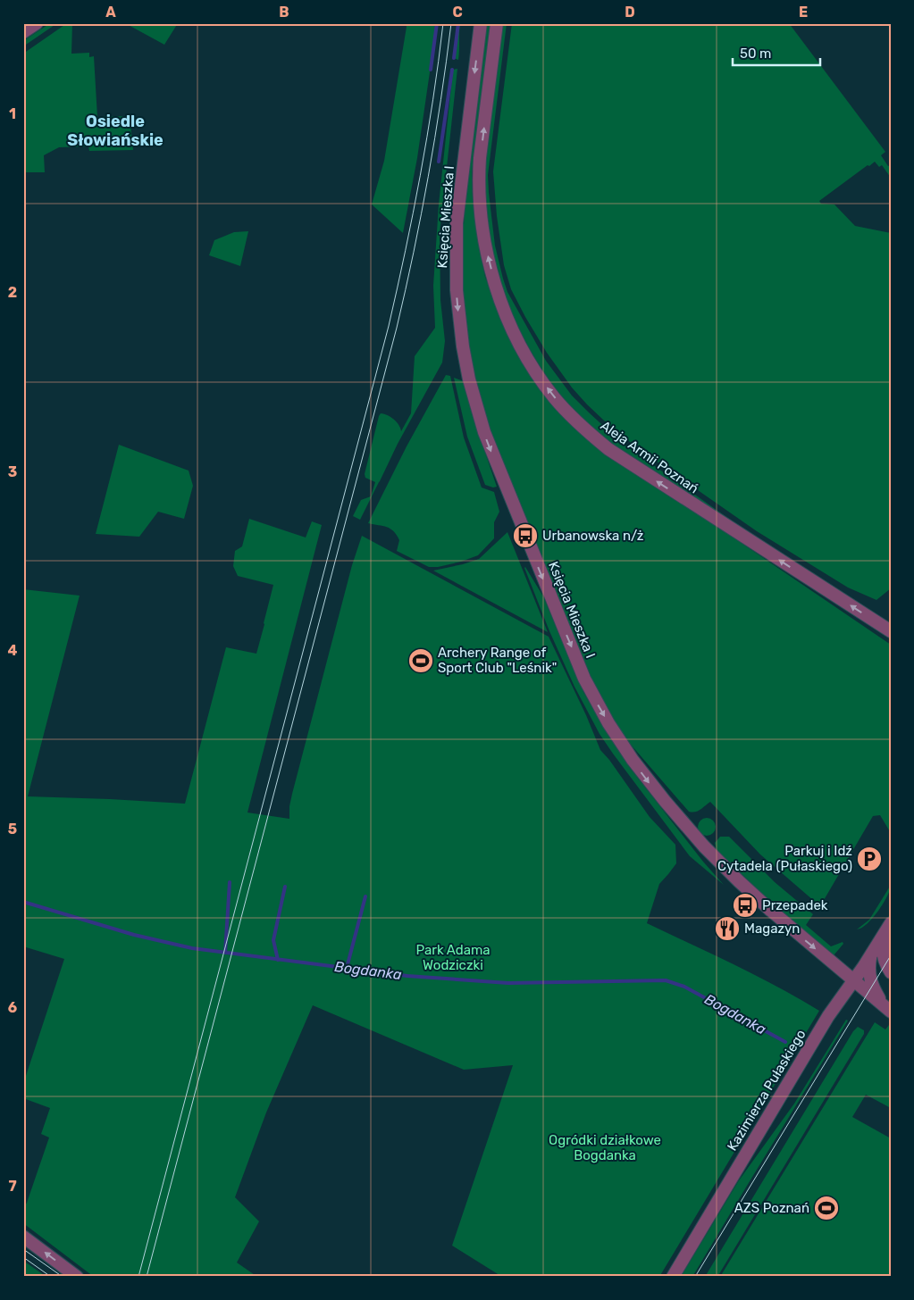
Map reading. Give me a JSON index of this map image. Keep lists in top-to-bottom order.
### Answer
{
  "streets": {
    "street": ["Księcia Mieszka I", "Aleja Armii Poznań", "Kazimierza Pułaskiego"]
  },
  "crossings": [
    ["Księcia Mieszka I", "Kazimierza Pułaskiego"]
  ],
  "one_way": ["Księcia Mieszka I", "Aleja Armii Poznań"],
  "districts": ["Osiedle Słowiańskie"],
  "water": ["Bogdanka"],
  "parks": ["Park Adama Wodziczki", "Ogródki działkowe Bogdanka"],
  "places": {
    "bus stop": ["Urbanowska n/ż", "Przepadek"],
    "sports": ["Archery Range of Sport Club \"Leśnik\"", "AZS Poznań"],
    "parking": ["Parkuj i Idź Cytadela (Pułaskiego)"],
    "restaurant": ["Magazyn"]
  },
  "scale_bar": "50 m",
  "grid": {
    "columns": [
      "A",
      "B",
      "C",
      "D",
      "E"
    ],
    "rows": [
      "1",
      "2",
      "3",
      "4",
      "5",
      "6",
      "7"
    ]
  }
}
